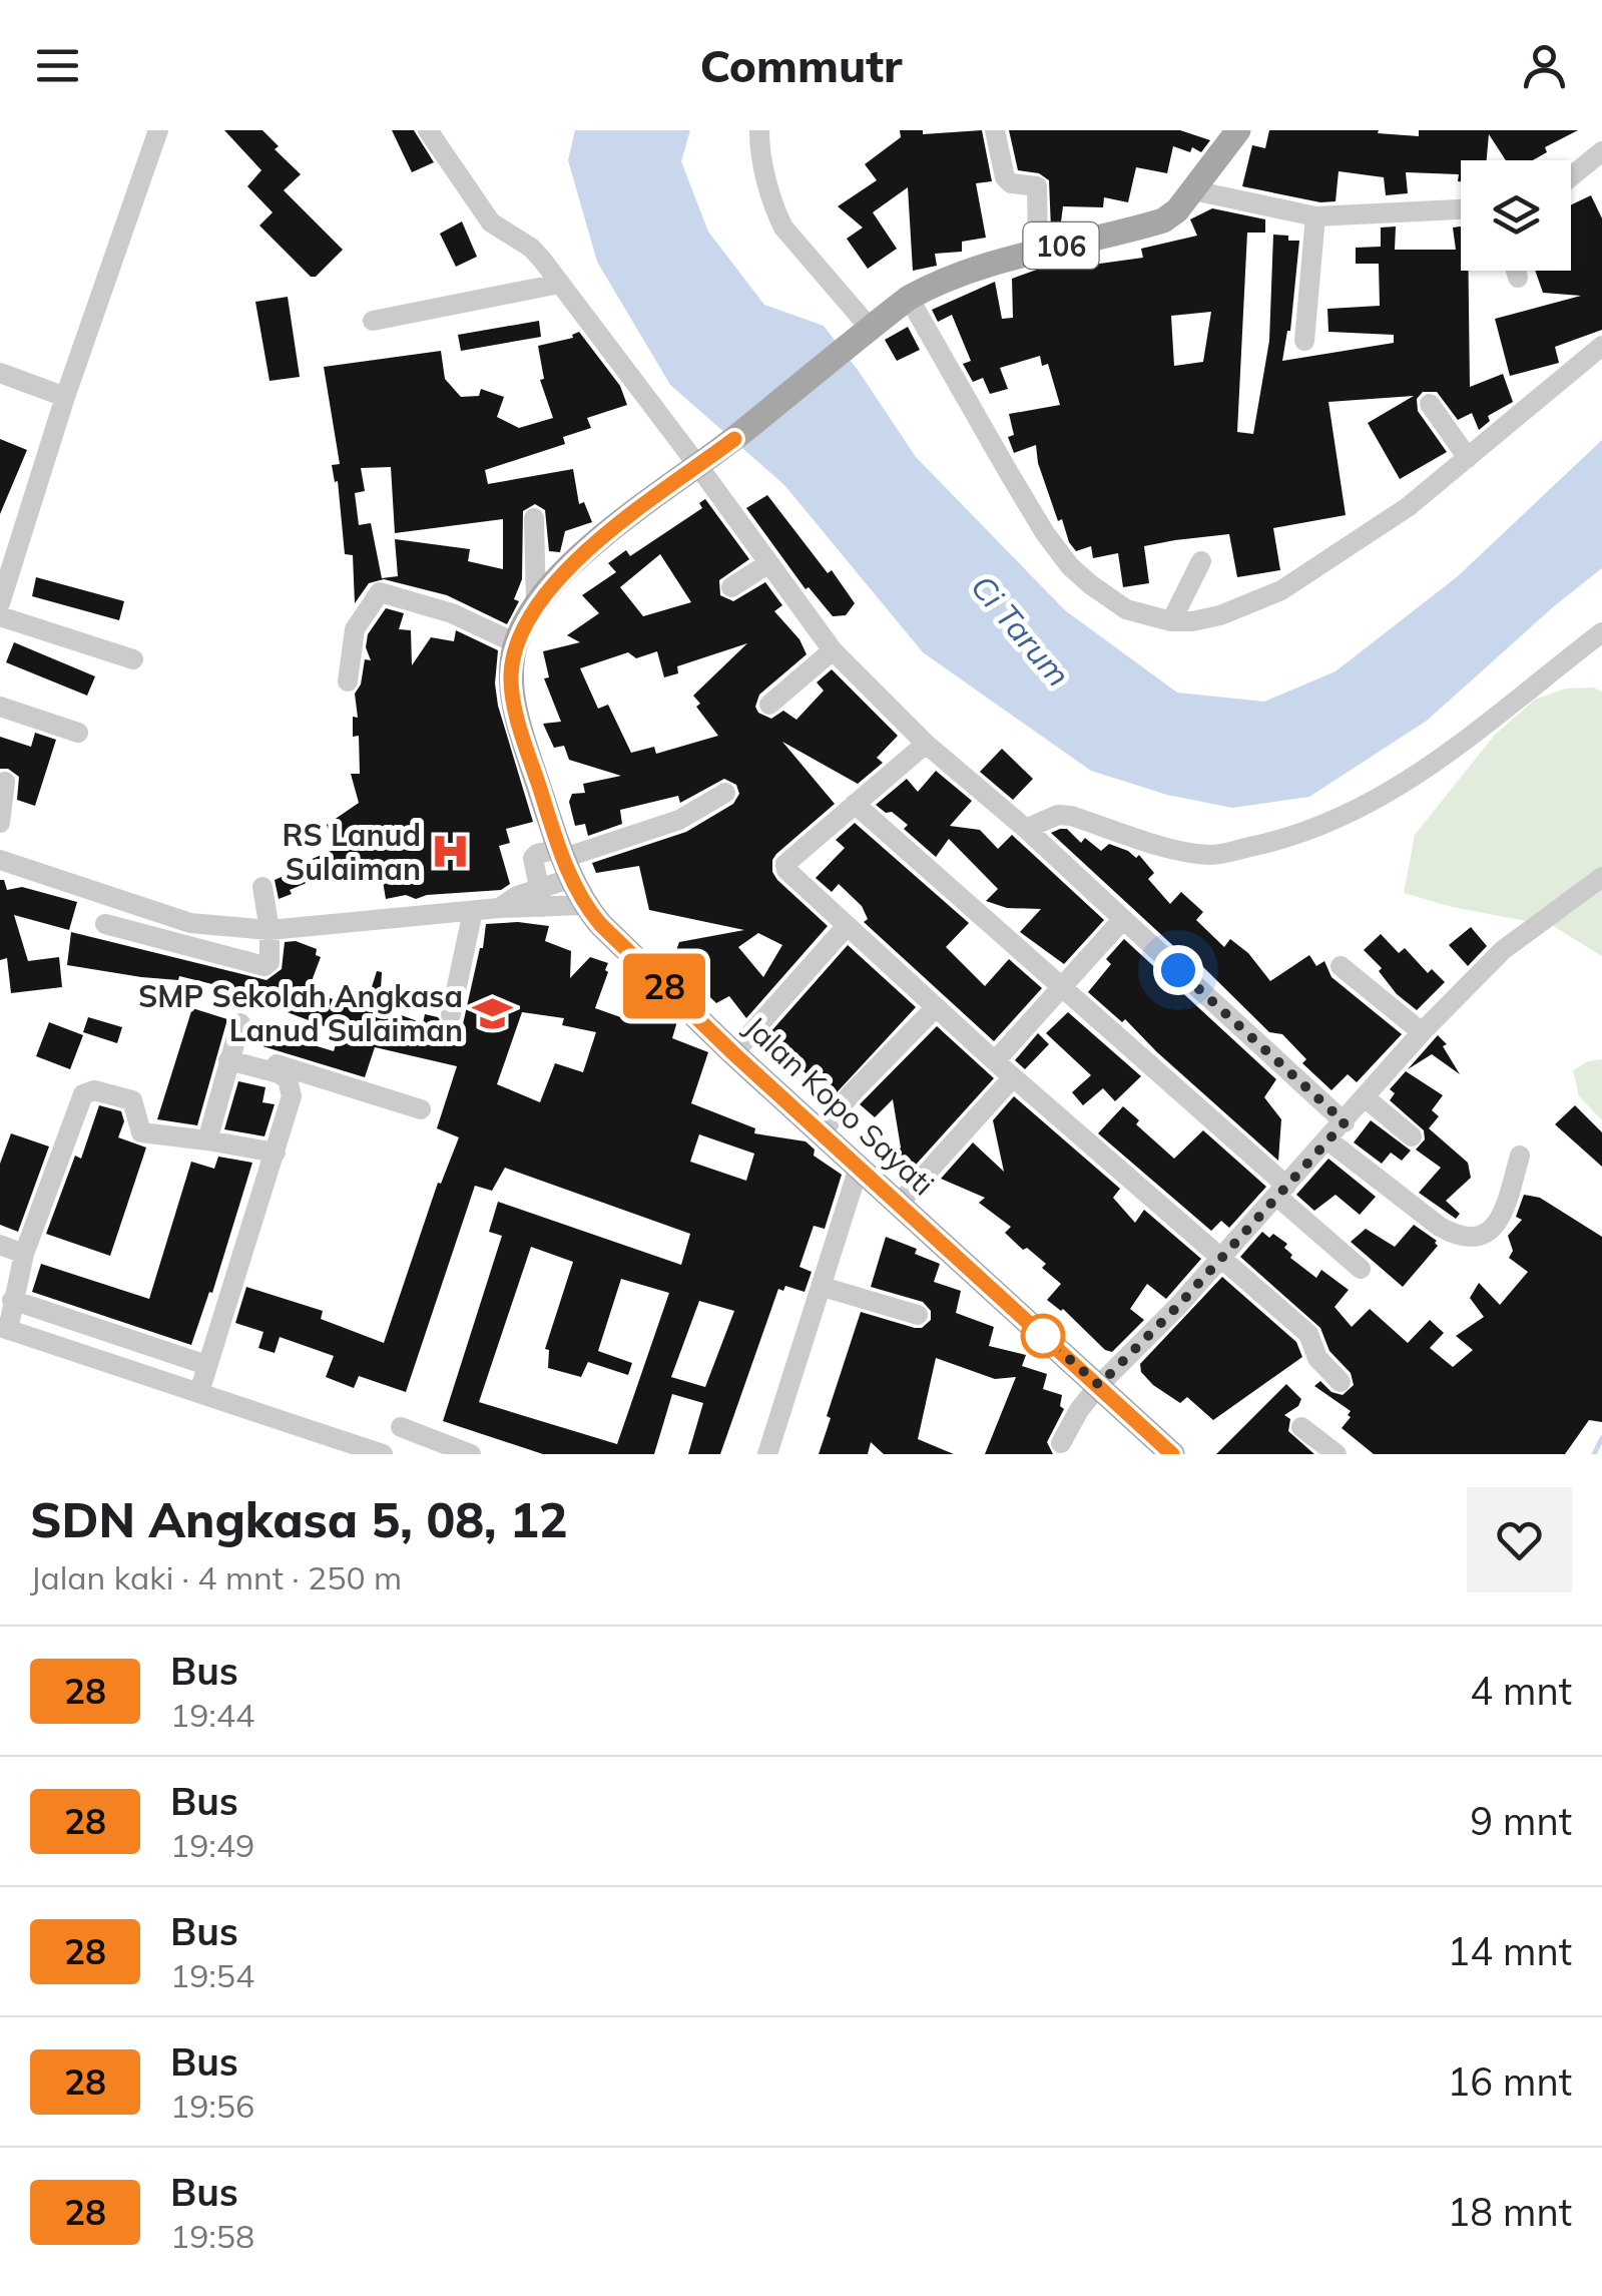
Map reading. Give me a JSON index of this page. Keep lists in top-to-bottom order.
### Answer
{
  "streets": {
    "main road": ["106", "Jalan Kopo Sayati"]
  },
  "crossings": [
    ["106", "Jalan Kopo Sayati"]
  ],
  "water": ["Ci Tarum"],
  "places": {
    "hospital": ["RS Lanud Sulaiman"],
    "school or university": ["SMP Sekolah Angkasa Lanud Sulaiman"]
  },
  "lines": ["bus line 28"],
  "page": {
    "header": "Commutr",
    "on_map": "28",
    "heading": ["SDN Angkasa 5, 08, 12", "Jalan kaki · 4 mnt · 250 m"],
    "list": [
      {
        "mark": "28",
        "name": "Bus",
        "note": "19:44",
        "value": "4 mnt"
      },
      {
        "mark": "28",
        "name": "Bus",
        "note": "19:49",
        "value": "9 mnt"
      },
      {
        "mark": "28",
        "name": "Bus",
        "note": "19:54",
        "value": "14 mnt"
      },
      {
        "mark": "28",
        "name": "Bus",
        "note": "19:56",
        "value": "16 mnt"
      },
      {
        "mark": "28",
        "name": "Bus",
        "note": "19:58",
        "value": "18 mnt"
      }
    ]
  }
}
